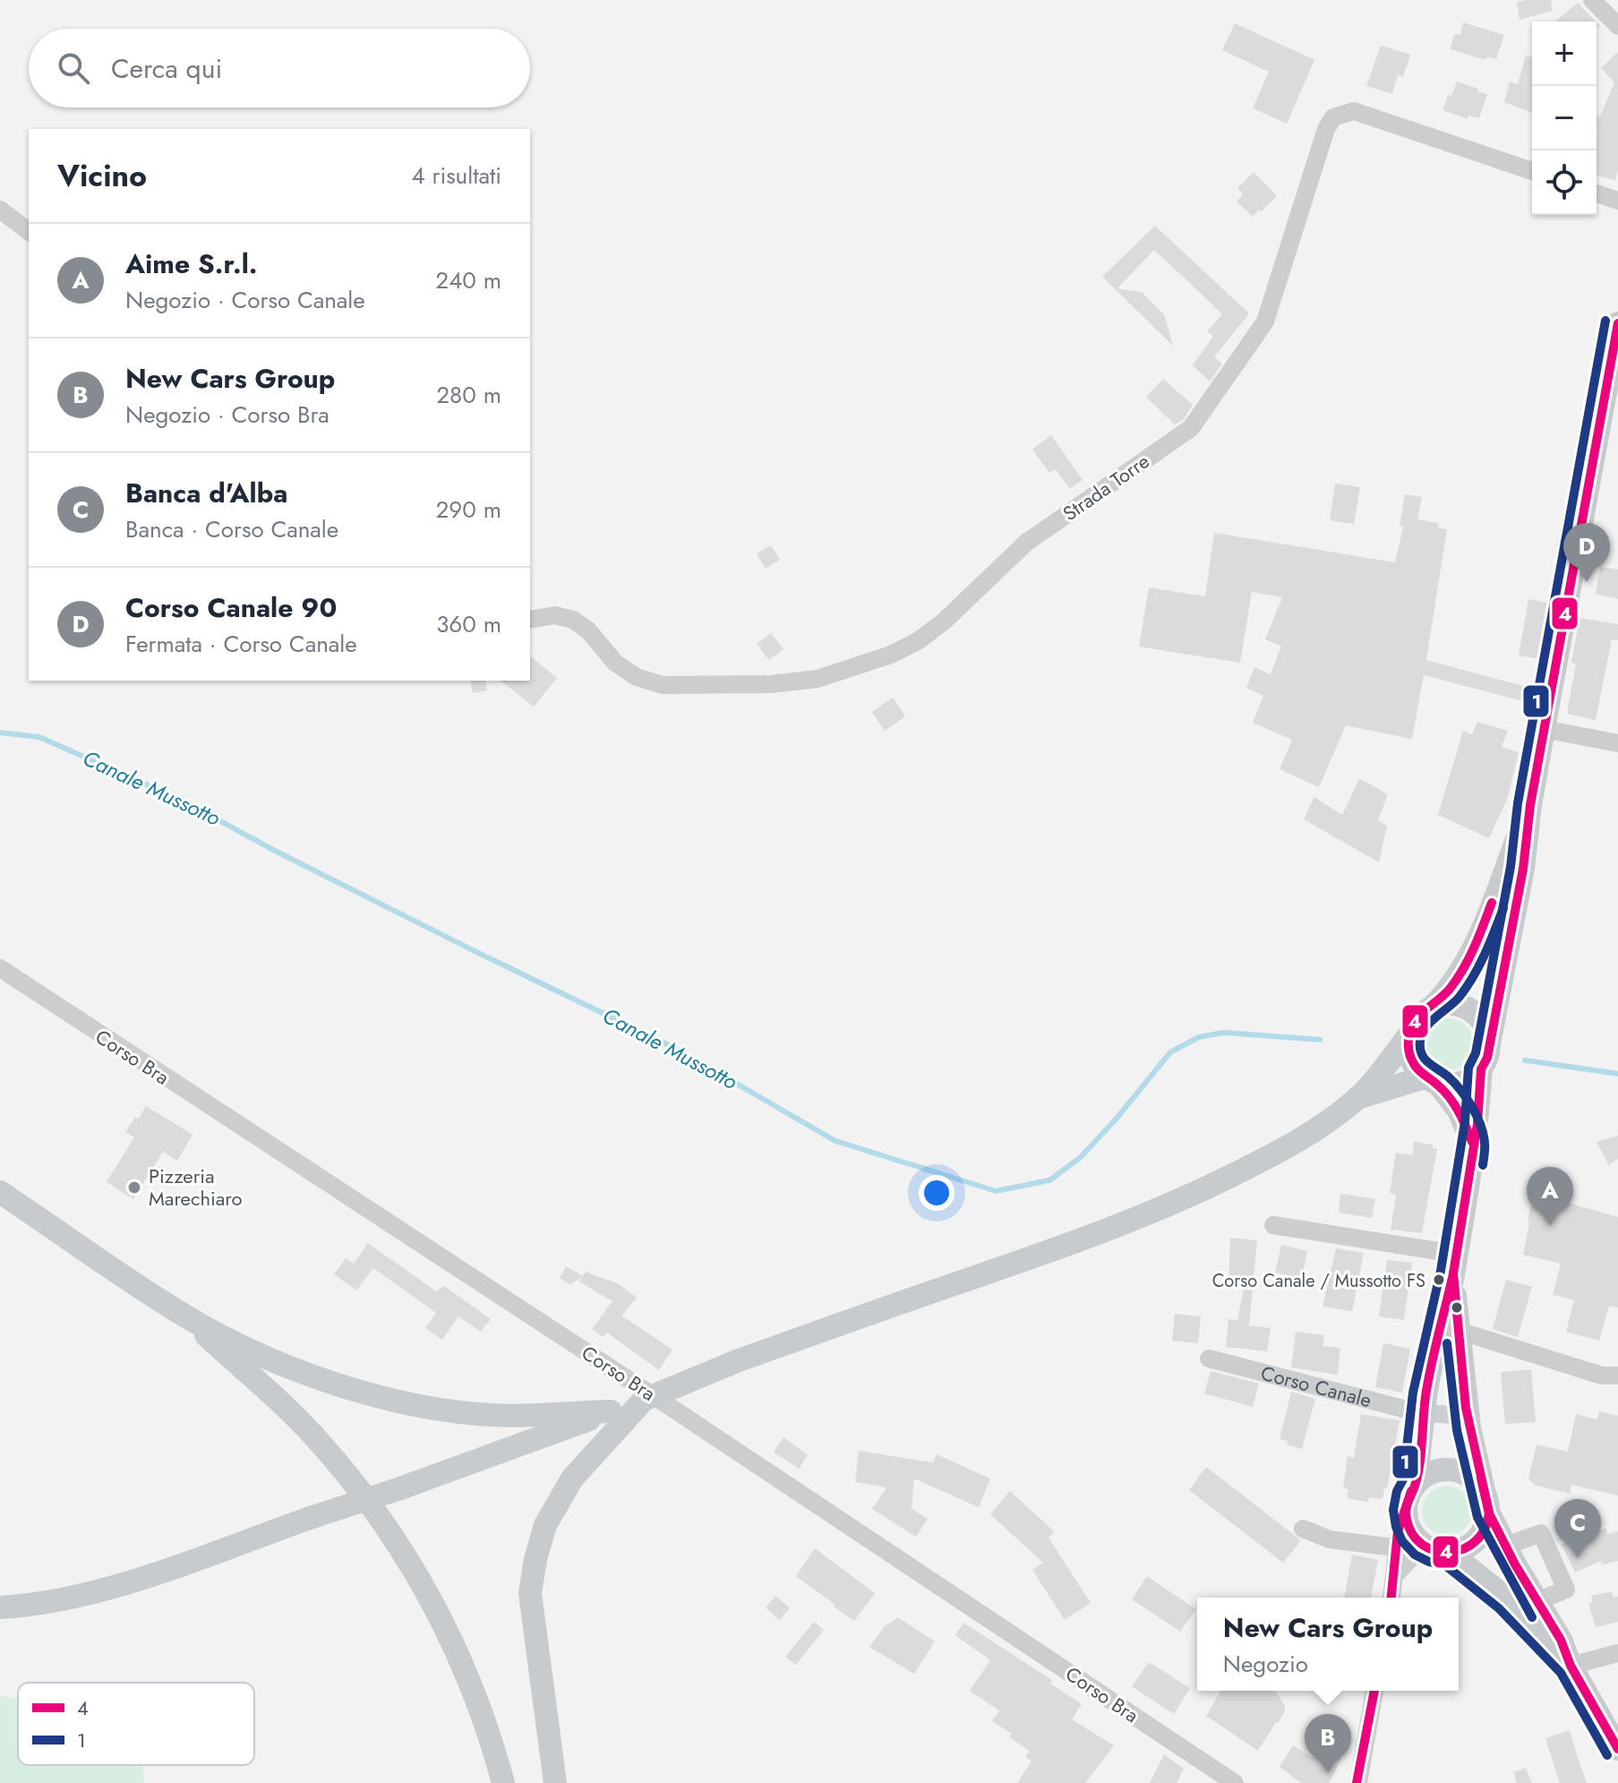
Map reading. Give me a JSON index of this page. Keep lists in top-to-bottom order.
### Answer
{
  "streets": {
    "street": ["Strada Torre", "Corso Bra", "Corso Canale"]
  },
  "water": ["Canale Mussotto"],
  "places": ["Pizzeria Marechiaro", "Corso Canale / Mussotto FS"],
  "lines": ["transit line 1", "transit line 4"],
  "legend": ["4", "1"],
  "page": {
    "map_buttons": ["+", "−"],
    "search": "Cerca qui",
    "heading": ["Vicino", "4 risultati"],
    "list": [
      {
        "mark": "A",
        "name": "Aime S.r.l.",
        "note": "Negozio · Corso Canale",
        "value": "240 m"
      },
      {
        "mark": "B",
        "name": "New Cars Group",
        "note": "Negozio · Corso Bra",
        "value": "280 m"
      },
      {
        "mark": "C",
        "name": "Banca d'Alba",
        "note": "Banca · Corso Canale",
        "value": "290 m"
      },
      {
        "mark": "D",
        "name": "Corso Canale 90",
        "note": "Fermata · Corso Canale",
        "value": "360 m"
      }
    ],
    "pins": [
      "D",
      "A",
      "C",
      "B"
    ],
    "popup": ["New Cars Group", "Negozio"]
  }
}
